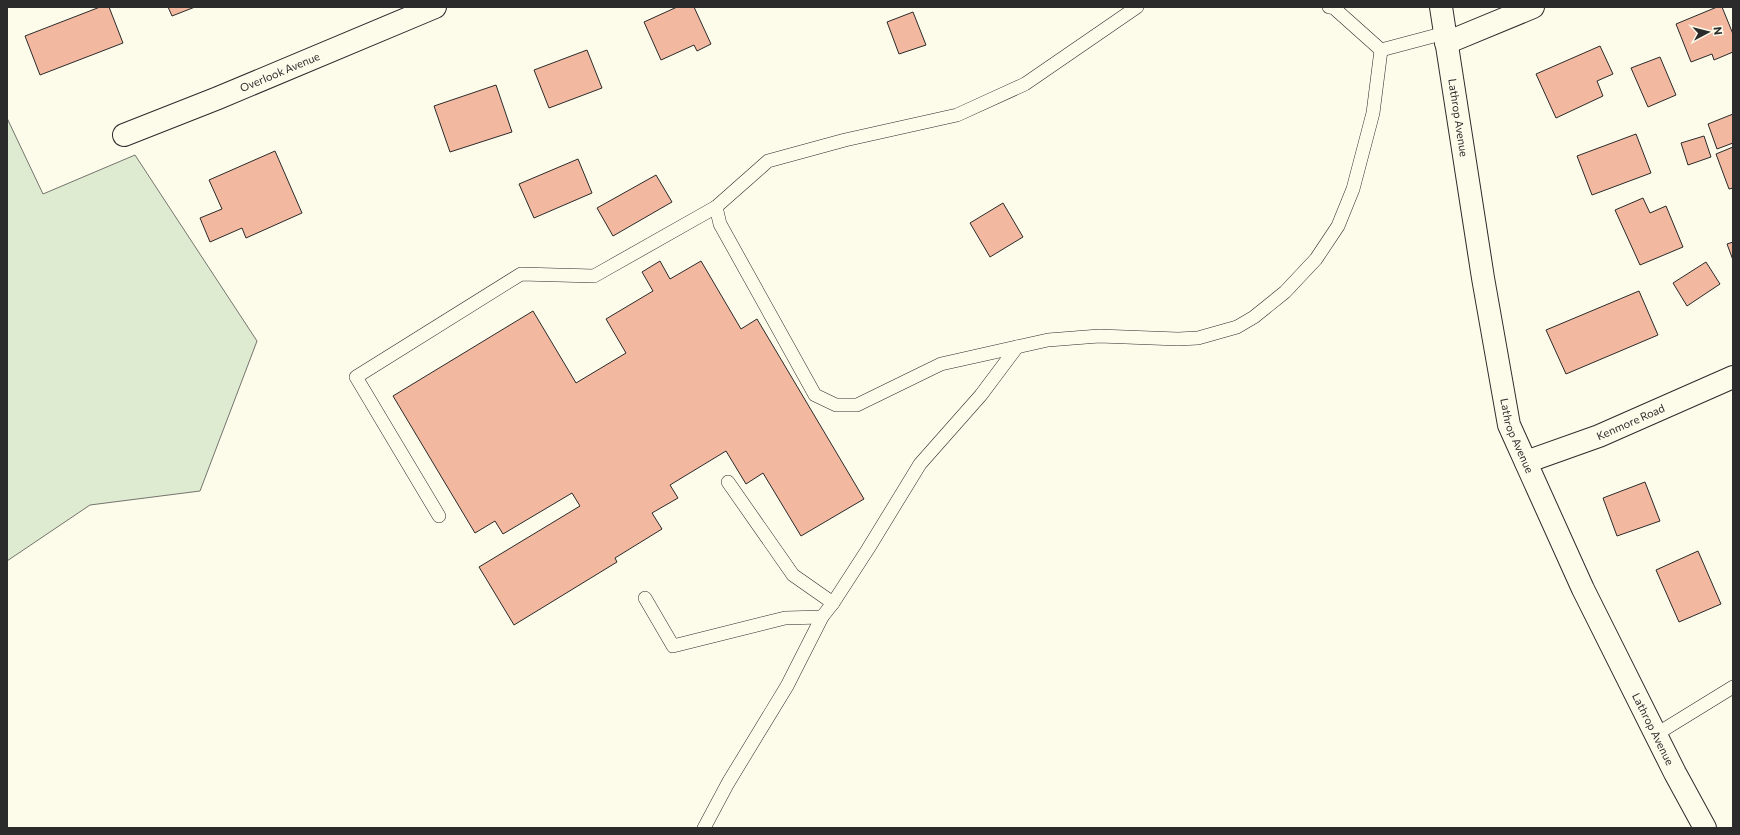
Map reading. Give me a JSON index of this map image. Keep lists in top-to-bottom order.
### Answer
{
  "streets": {
    "street": ["Overlook Avenue", "Lathrop Avenue", "Kenmore Road"]
  },
  "crossings": [
    ["Lathrop Avenue", "Kenmore Road"]
  ],
  "north": "right"
}
